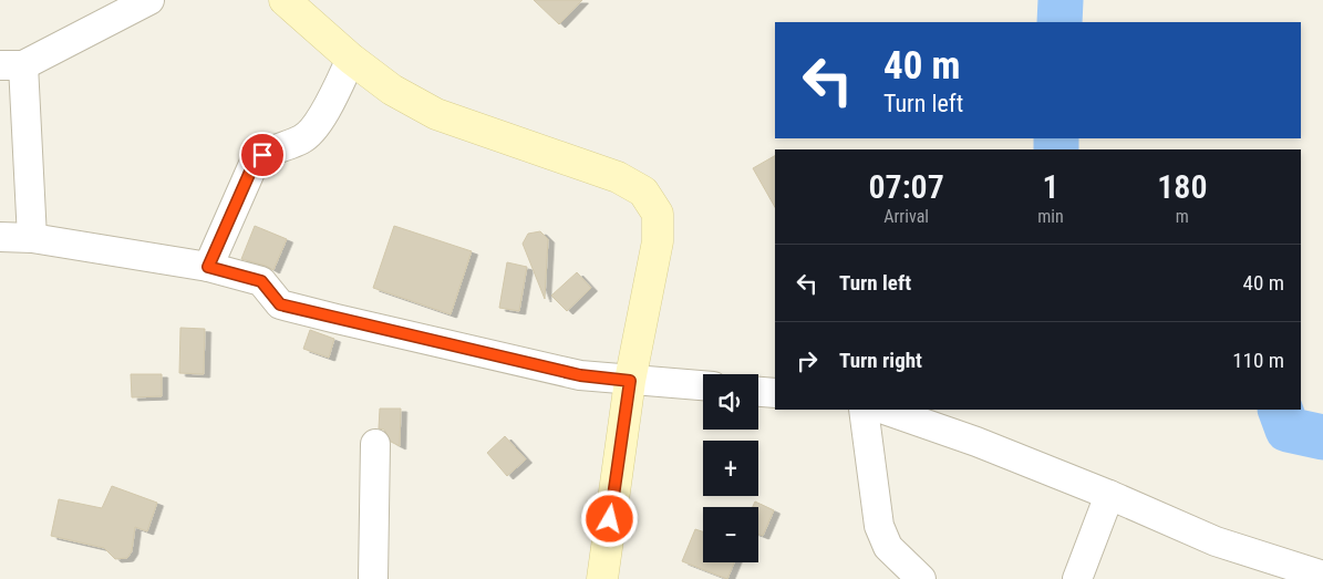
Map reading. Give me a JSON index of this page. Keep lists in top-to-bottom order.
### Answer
{
  "page": {
    "turn": ["40 m", "Turn left"],
    "eta": [
      "07:07",
      "Arrival",
      "1",
      "min",
      "180",
      "m"
    ],
    "list": [
      {
        "name": "Turn left",
        "value": "40 m"
      },
      {
        "name": "Turn right",
        "value": "110 m"
      }
    ],
    "map_buttons": ["+", "−"]
  }
}
